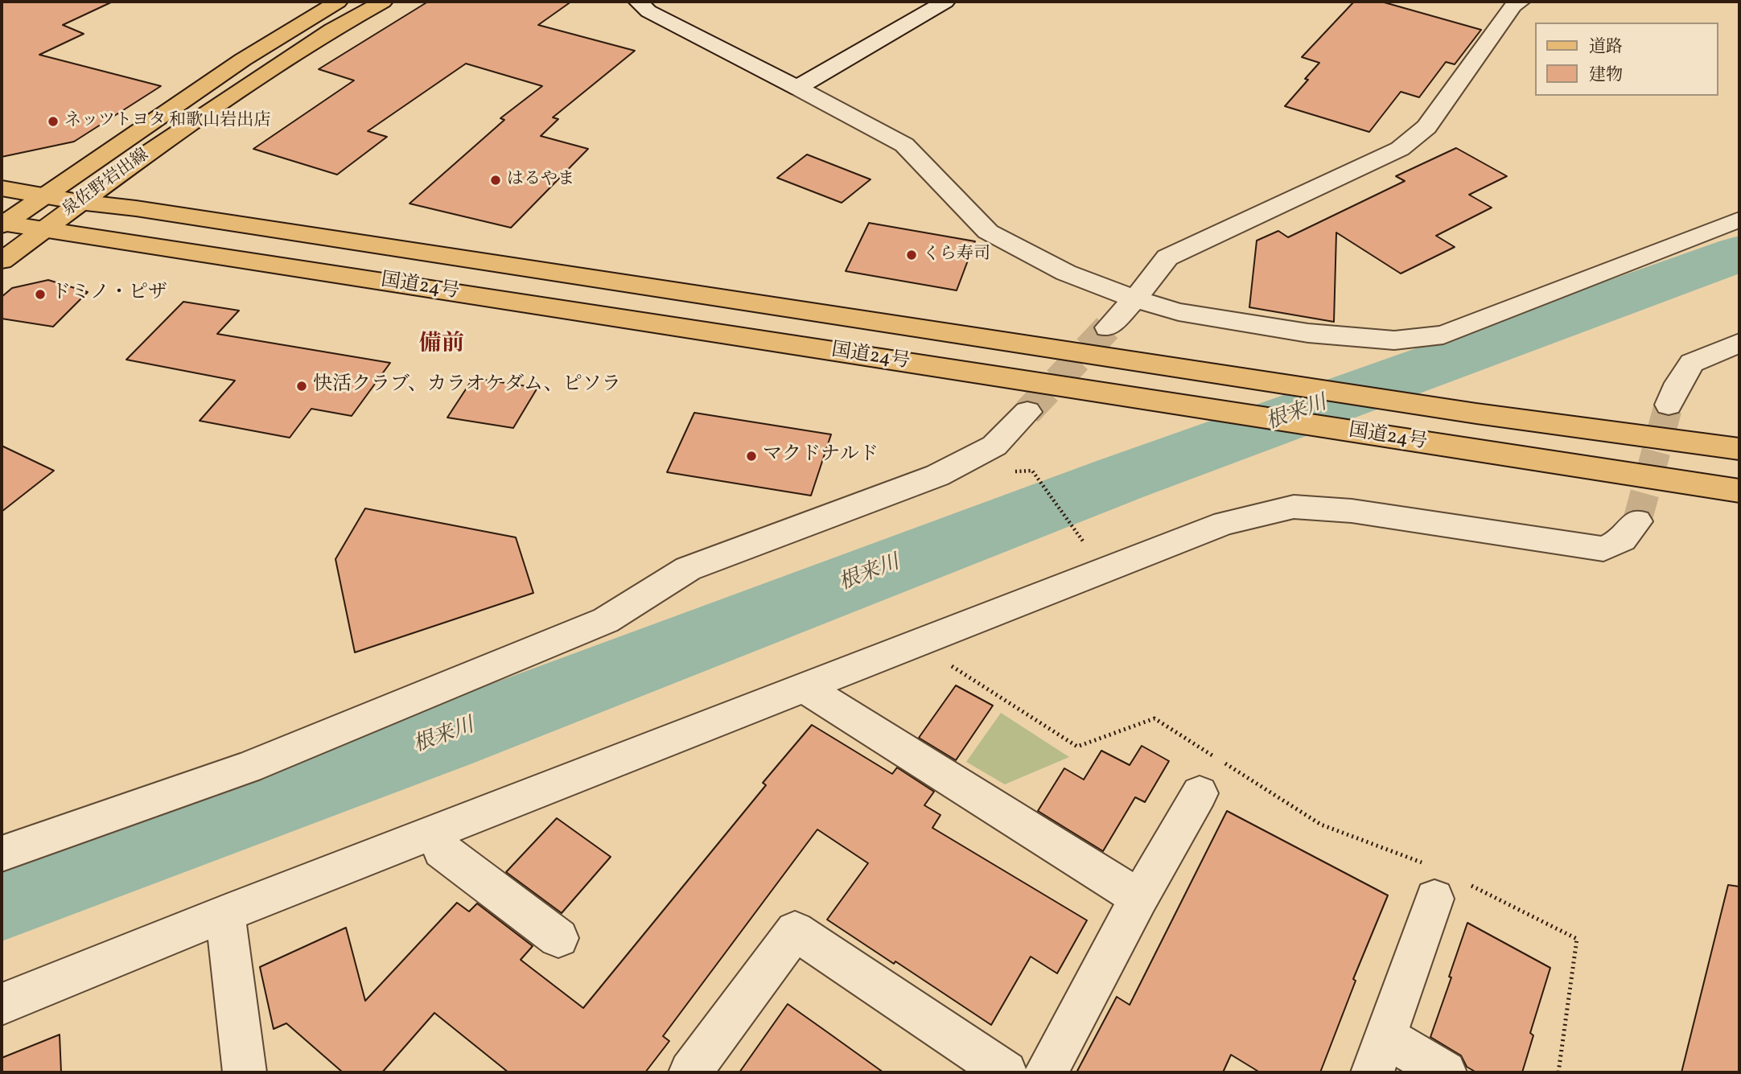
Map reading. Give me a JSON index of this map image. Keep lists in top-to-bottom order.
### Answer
{
  "streets": {
    "main road": ["泉佐野岩出線", "国道24号"]
  },
  "crossings": [
    ["泉佐野岩出線", "国道24号"]
  ],
  "districts": ["備前"],
  "water": ["根来川"],
  "places": [
    "ネッツトヨタ 和歌山岩出店",
    "はるやま",
    "くら寿司",
    "ドミノ・ピザ",
    "快活クラブ、カラオケダム、ピソラ",
    "マクドナルド"
  ],
  "legend": ["道路", "建物"]
}
